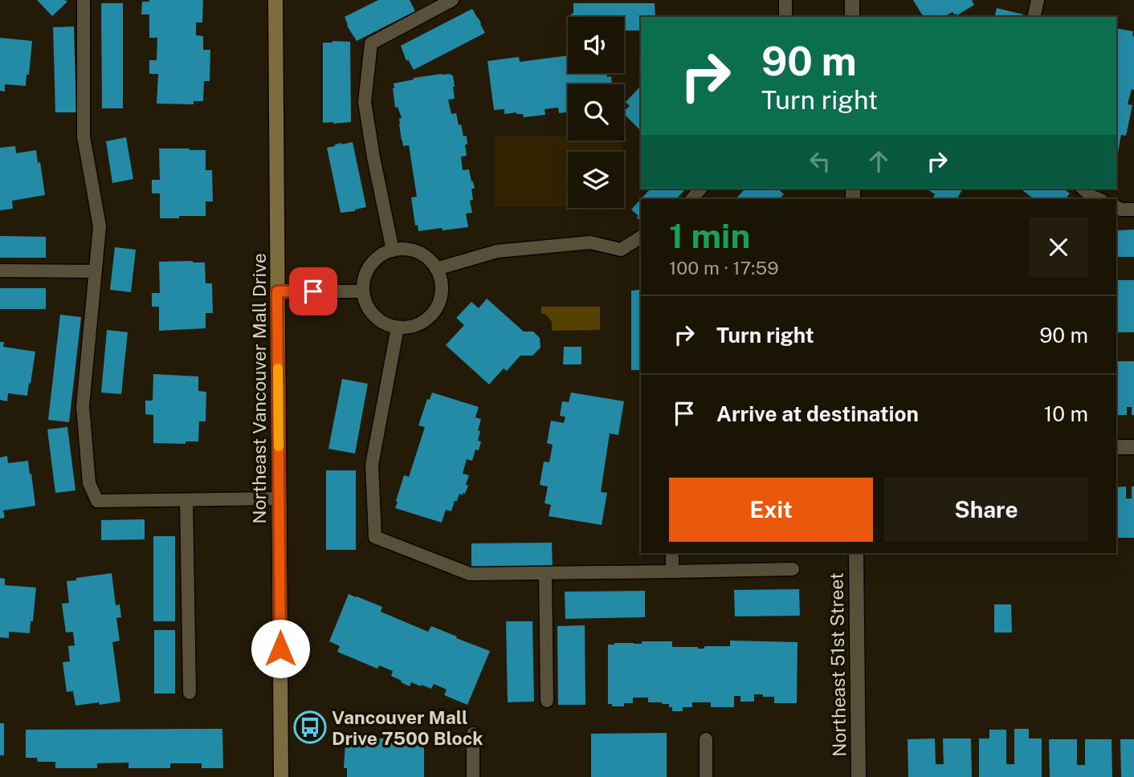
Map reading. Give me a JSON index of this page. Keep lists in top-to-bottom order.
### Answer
{
  "streets": {
    "main road": ["Northeast Vancouver Mall Drive"],
    "street": ["Northeast 51st Street"]
  },
  "places": {
    "bus stop": ["Vancouver Mall Drive 7500 Block"]
  },
  "page": {
    "turn": ["90 m", "Turn right"],
    "heading": ["1 min", "100 m · 17:59"],
    "list": [
      {
        "name": "Turn right",
        "value": "90 m"
      },
      {
        "name": "Arrive at destination",
        "value": "10 m"
      }
    ],
    "buttons": ["Exit", "Share"]
  }
}
